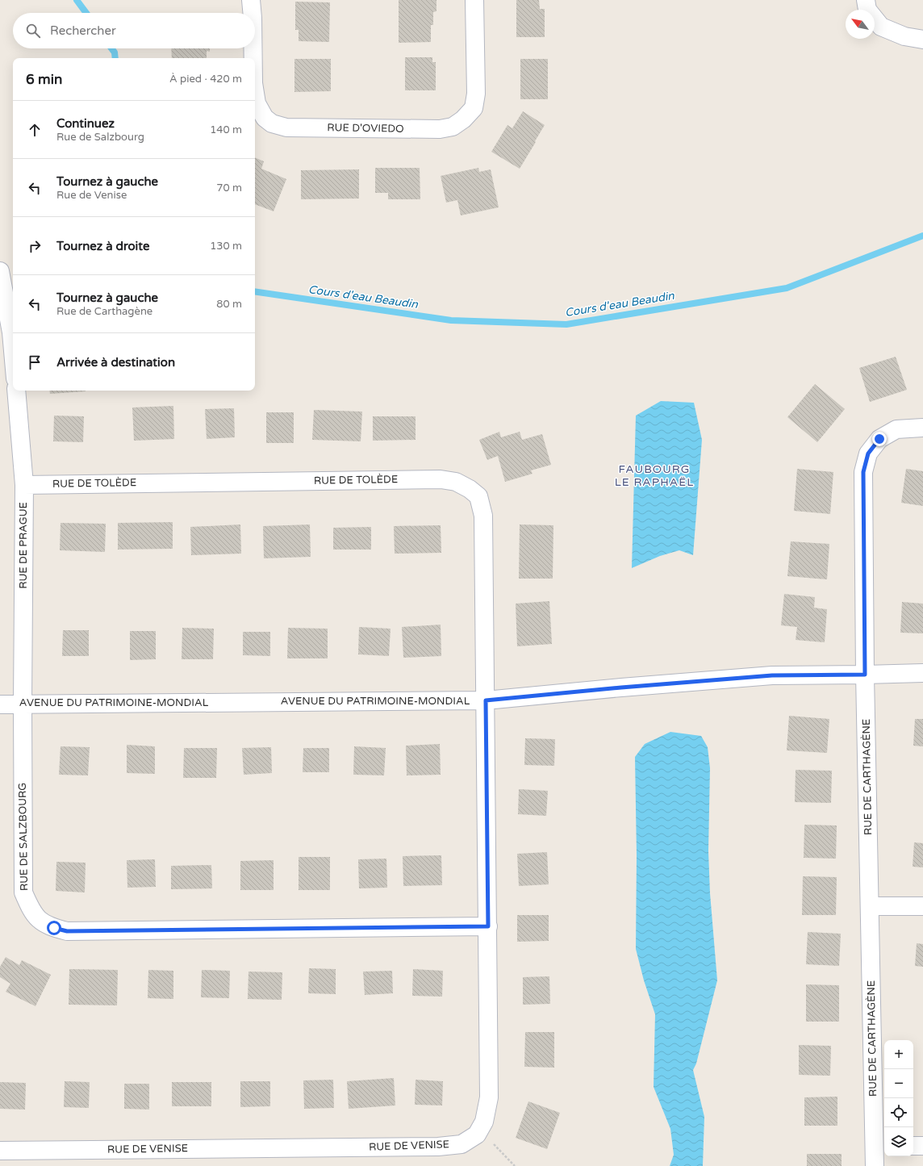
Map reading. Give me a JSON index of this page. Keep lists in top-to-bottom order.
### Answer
{
  "streets": {
    "street": [
      "RUE D'OVIEDO",
      "RUE DE TOLÈDE",
      "RUE DE PRAGUE",
      "AVENUE DU PATRIMOINE-MONDIAL",
      "RUE DE CARTHAGÈNE",
      "RUE DE SALZBOURG",
      "RUE DE VENISE"
    ]
  },
  "crossings": [
    ["RUE DE TOLÈDE", "RUE DE PRAGUE"],
    ["RUE DE TOLÈDE", "AVENUE DU PATRIMOINE-MONDIAL"],
    ["RUE DE TOLÈDE", "RUE DE VENISE"],
    ["RUE DE PRAGUE", "AVENUE DU PATRIMOINE-MONDIAL"],
    ["RUE DE PRAGUE", "RUE DE SALZBOURG"],
    ["AVENUE DU PATRIMOINE-MONDIAL", "RUE DE CARTHAGÈNE"],
    ["AVENUE DU PATRIMOINE-MONDIAL", "RUE DE SALZBOURG"],
    ["AVENUE DU PATRIMOINE-MONDIAL", "RUE DE VENISE"],
    ["RUE DE SALZBOURG", "RUE DE VENISE"]
  ],
  "districts": ["FAUBOURG LE RAPHAËL"],
  "water": ["Cours d'eau Beaudin"],
  "north": "top left",
  "page": {
    "search": "Rechercher",
    "heading": ["6 min", "À pied · 420 m"],
    "list": [
      ["Continuez", "Rue de Salzbourg", "140 m"],
      ["Tournez à gauche", "Rue de Venise", "70 m"],
      ["Tournez à droite", "130 m"],
      ["Tournez à gauche", "Rue de Carthagène", "80 m"],
      "Arrivée à destination"
    ],
    "map_buttons": ["+", "−"]
  }
}
